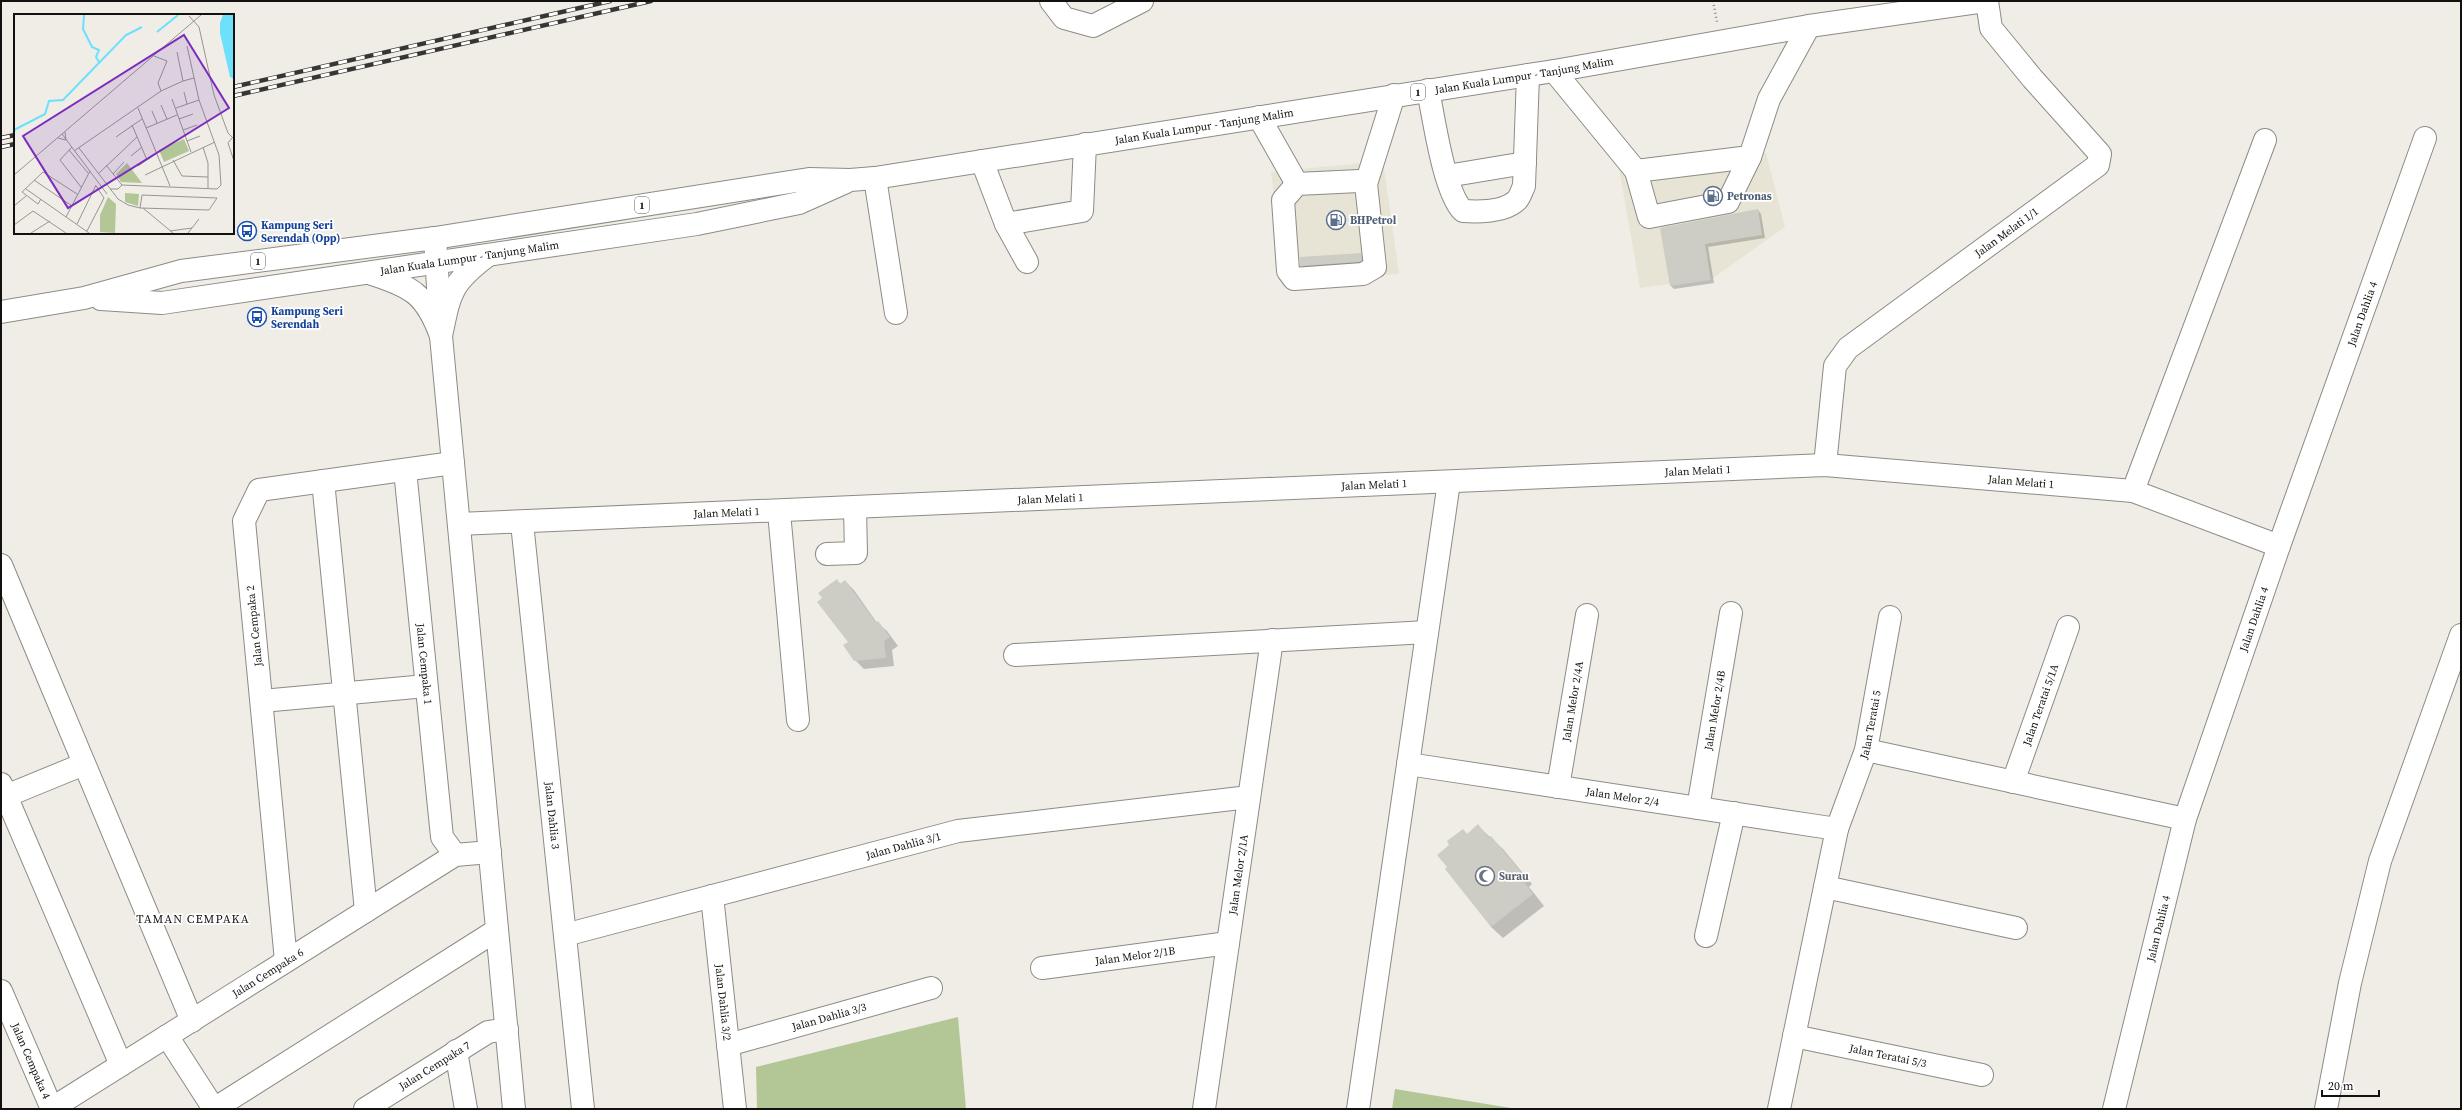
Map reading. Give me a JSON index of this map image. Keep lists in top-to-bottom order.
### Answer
{
  "streets": {
    "street": [
      "Jalan Kuala Lumpur - Tanjung Malim",
      "1",
      "Jalan Melati 1/1",
      "Jalan Dahlia 4",
      "Jalan Melati 1",
      "Jalan Cempaka 2",
      "Jalan Cempaka 1",
      "Jalan Melor 2/4A",
      "Jalan Teratai 5/1A",
      "Jalan Melor 2/4B",
      "Jalan Teratai 5",
      "Jalan Melor 2/4",
      "Jalan Dahlia 3",
      "Jalan Dahlia 3/1",
      "Jalan Melor 2/1A",
      "Jalan Melor 2/1B",
      "Jalan Cempaka 6",
      "Jalan Dahlia 3/2",
      "Jalan Dahlia 3/3",
      "Jalan Teratai 5/3",
      "Jalan Cempaka 4",
      "Jalan Cempaka 7"
    ]
  },
  "crossings": [
    ["Jalan Kuala Lumpur - Tanjung Malim", "Jalan Melati 1/1"],
    ["Jalan Melati 1/1", "Jalan Melati 1"],
    ["Jalan Dahlia 4", "Jalan Melati 1"],
    ["Jalan Melati 1", "Jalan Dahlia 3"],
    ["Jalan Cempaka 2", "Jalan Cempaka 1"],
    ["Jalan Cempaka 2", "Jalan Cempaka 6"],
    ["Jalan Cempaka 1", "Jalan Cempaka 6"],
    ["Jalan Melor 2/4A", "Jalan Melor 2/4"],
    ["Jalan Melor 2/4B", "Jalan Melor 2/4"],
    ["Jalan Teratai 5", "Jalan Melor 2/4"],
    ["Jalan Teratai 5", "Jalan Teratai 5/3"],
    ["Jalan Dahlia 3", "Jalan Dahlia 3/1"],
    ["Jalan Dahlia 3/1", "Jalan Melor 2/1A"],
    ["Jalan Dahlia 3/1", "Jalan Dahlia 3/2"],
    ["Jalan Melor 2/1A", "Jalan Melor 2/1B"],
    ["Jalan Cempaka 6", "Jalan Cempaka 4"],
    ["Jalan Dahlia 3/2", "Jalan Dahlia 3/3"]
  ],
  "districts": ["TAMAN CEMPAKA"],
  "places": {
    "fuel station": ["Petronas", "BHPetrol"],
    "bus stop": ["Kampung Seri Serendah (Opp)", "Kampung Seri Serendah"],
    "mosque": ["Surau"]
  },
  "scale_bar": "20 m"
}
